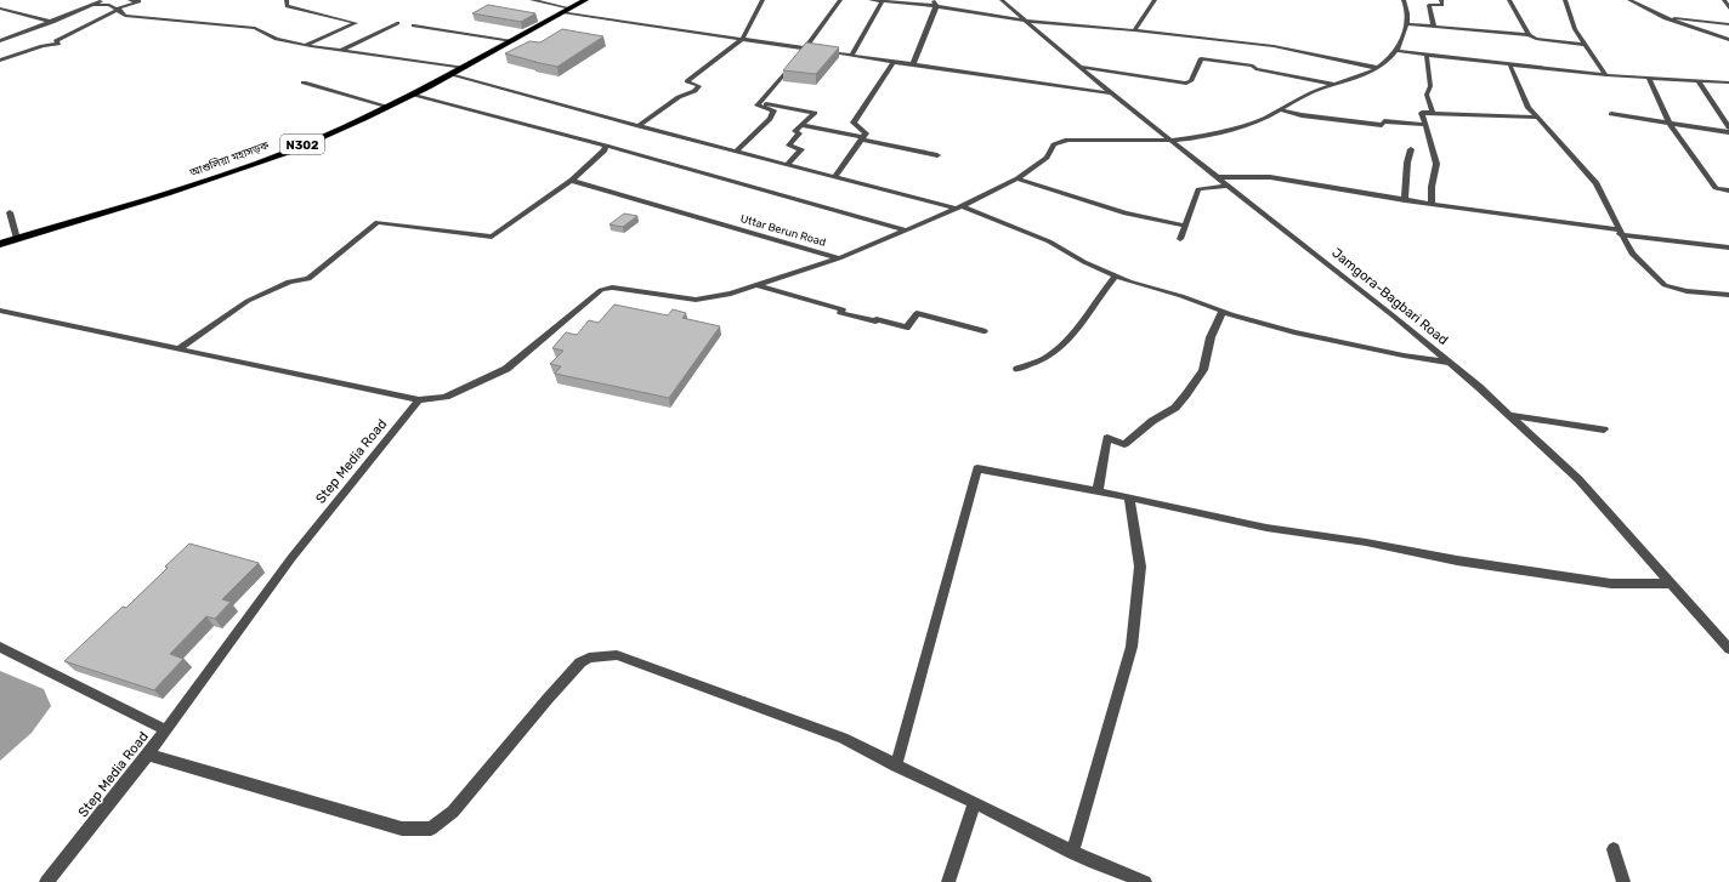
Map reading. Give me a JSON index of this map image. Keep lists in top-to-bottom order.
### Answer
{
  "streets": {
    "highway": ["N302", "আশুলিয়া মহাসড়ক"],
    "street": ["Uttar Berun Road", "Jamgora-Bagbari Road", "Step Media Road"]
  },
  "crossings": [
    ["Uttar Berun Road", "Step Media Road"]
  ]
}
